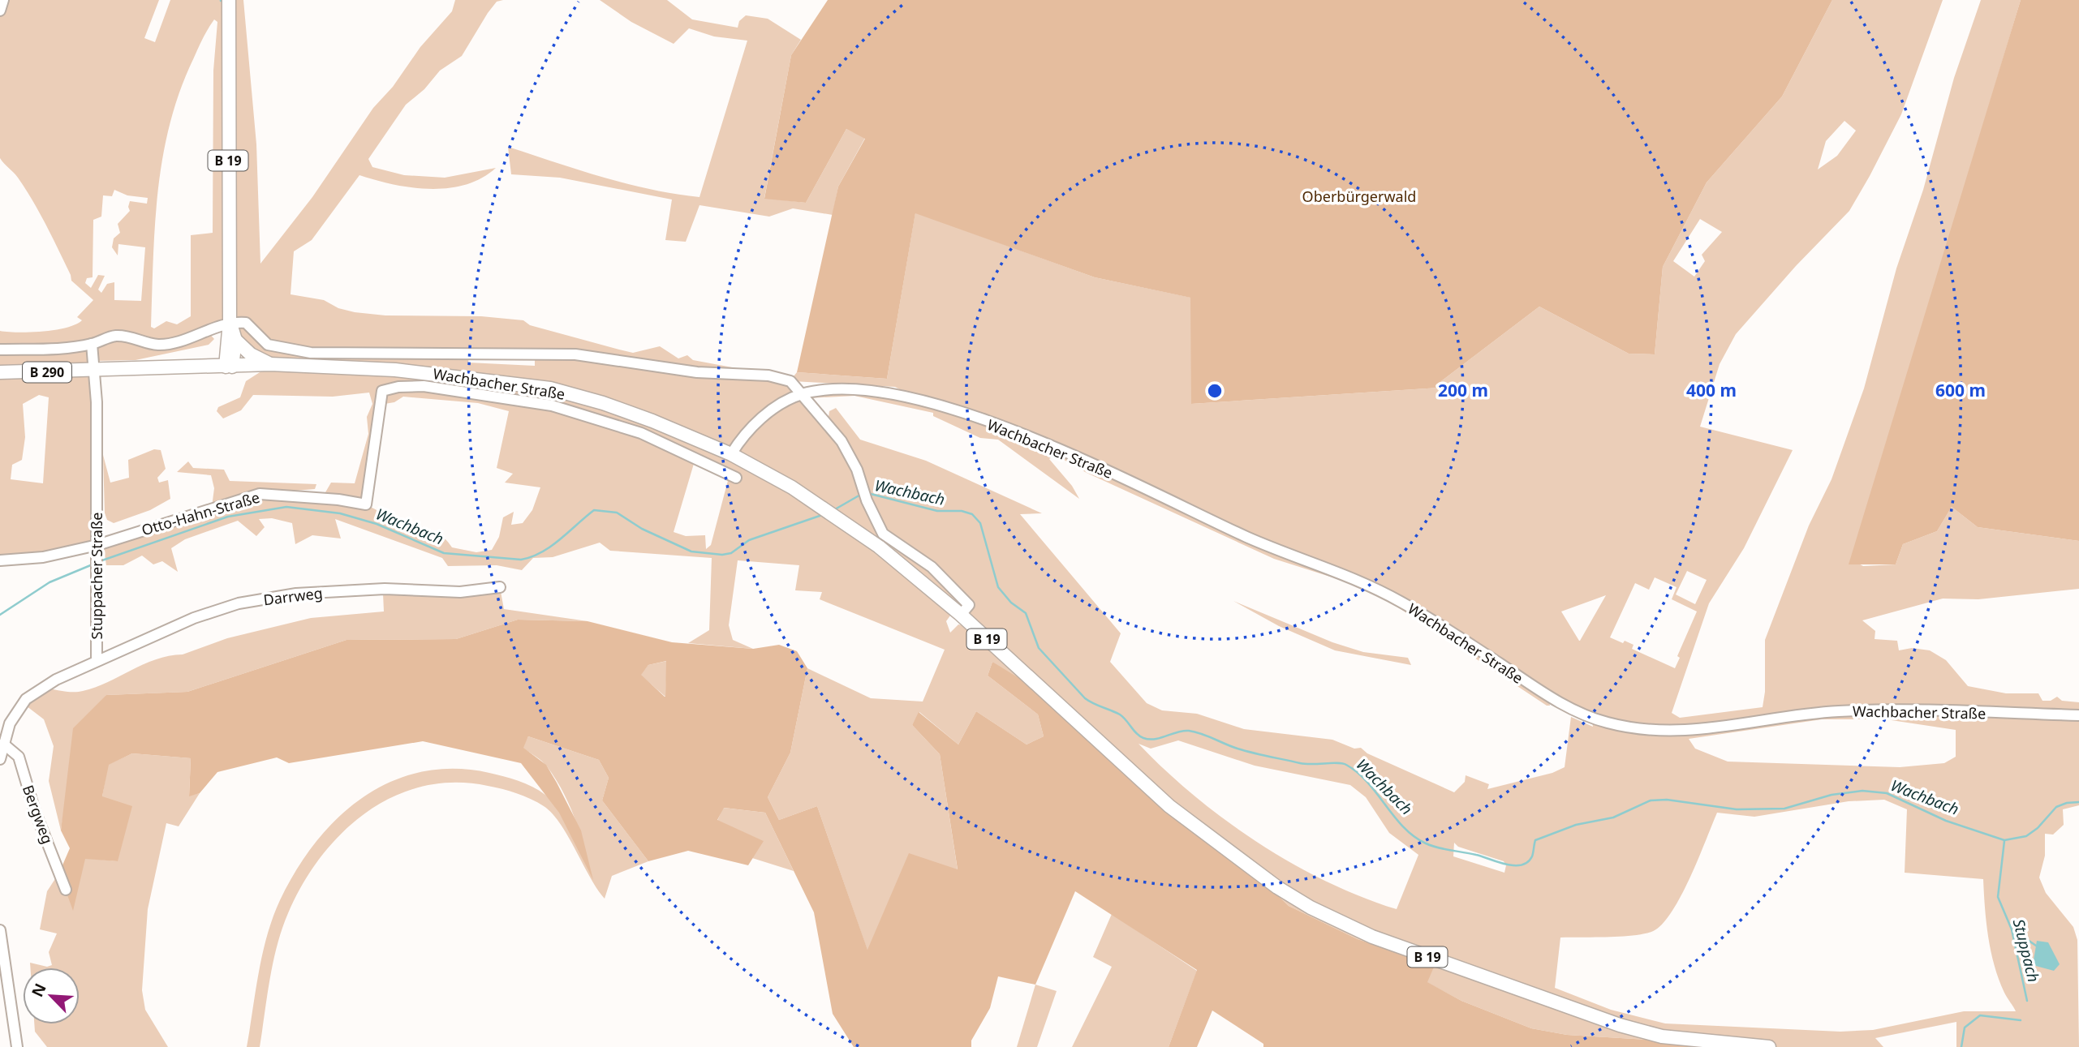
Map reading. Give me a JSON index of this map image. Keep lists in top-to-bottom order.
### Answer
{
  "streets": {
    "main road": ["B 19", "B 290", "Wachbacher Straße"],
    "street": [
      "Otto-Hahn-Straße",
      "Stuppacher Straße",
      "Darrweg",
      "Bergweg"
    ]
  },
  "crossings": [
    ["B 19", "Wachbacher Straße"],
    ["Wachbacher Straße", "Stuppacher Straße"],
    ["Otto-Hahn-Straße", "Stuppacher Straße"],
    ["Stuppacher Straße", "Darrweg"],
    ["Stuppacher Straße", "Bergweg"]
  ],
  "water": ["Wachbach", "Stuppach"],
  "parks": ["Oberbürgerwald"],
  "north": "top left",
  "rings": ["200 m", "400 m", "600 m"]
}
